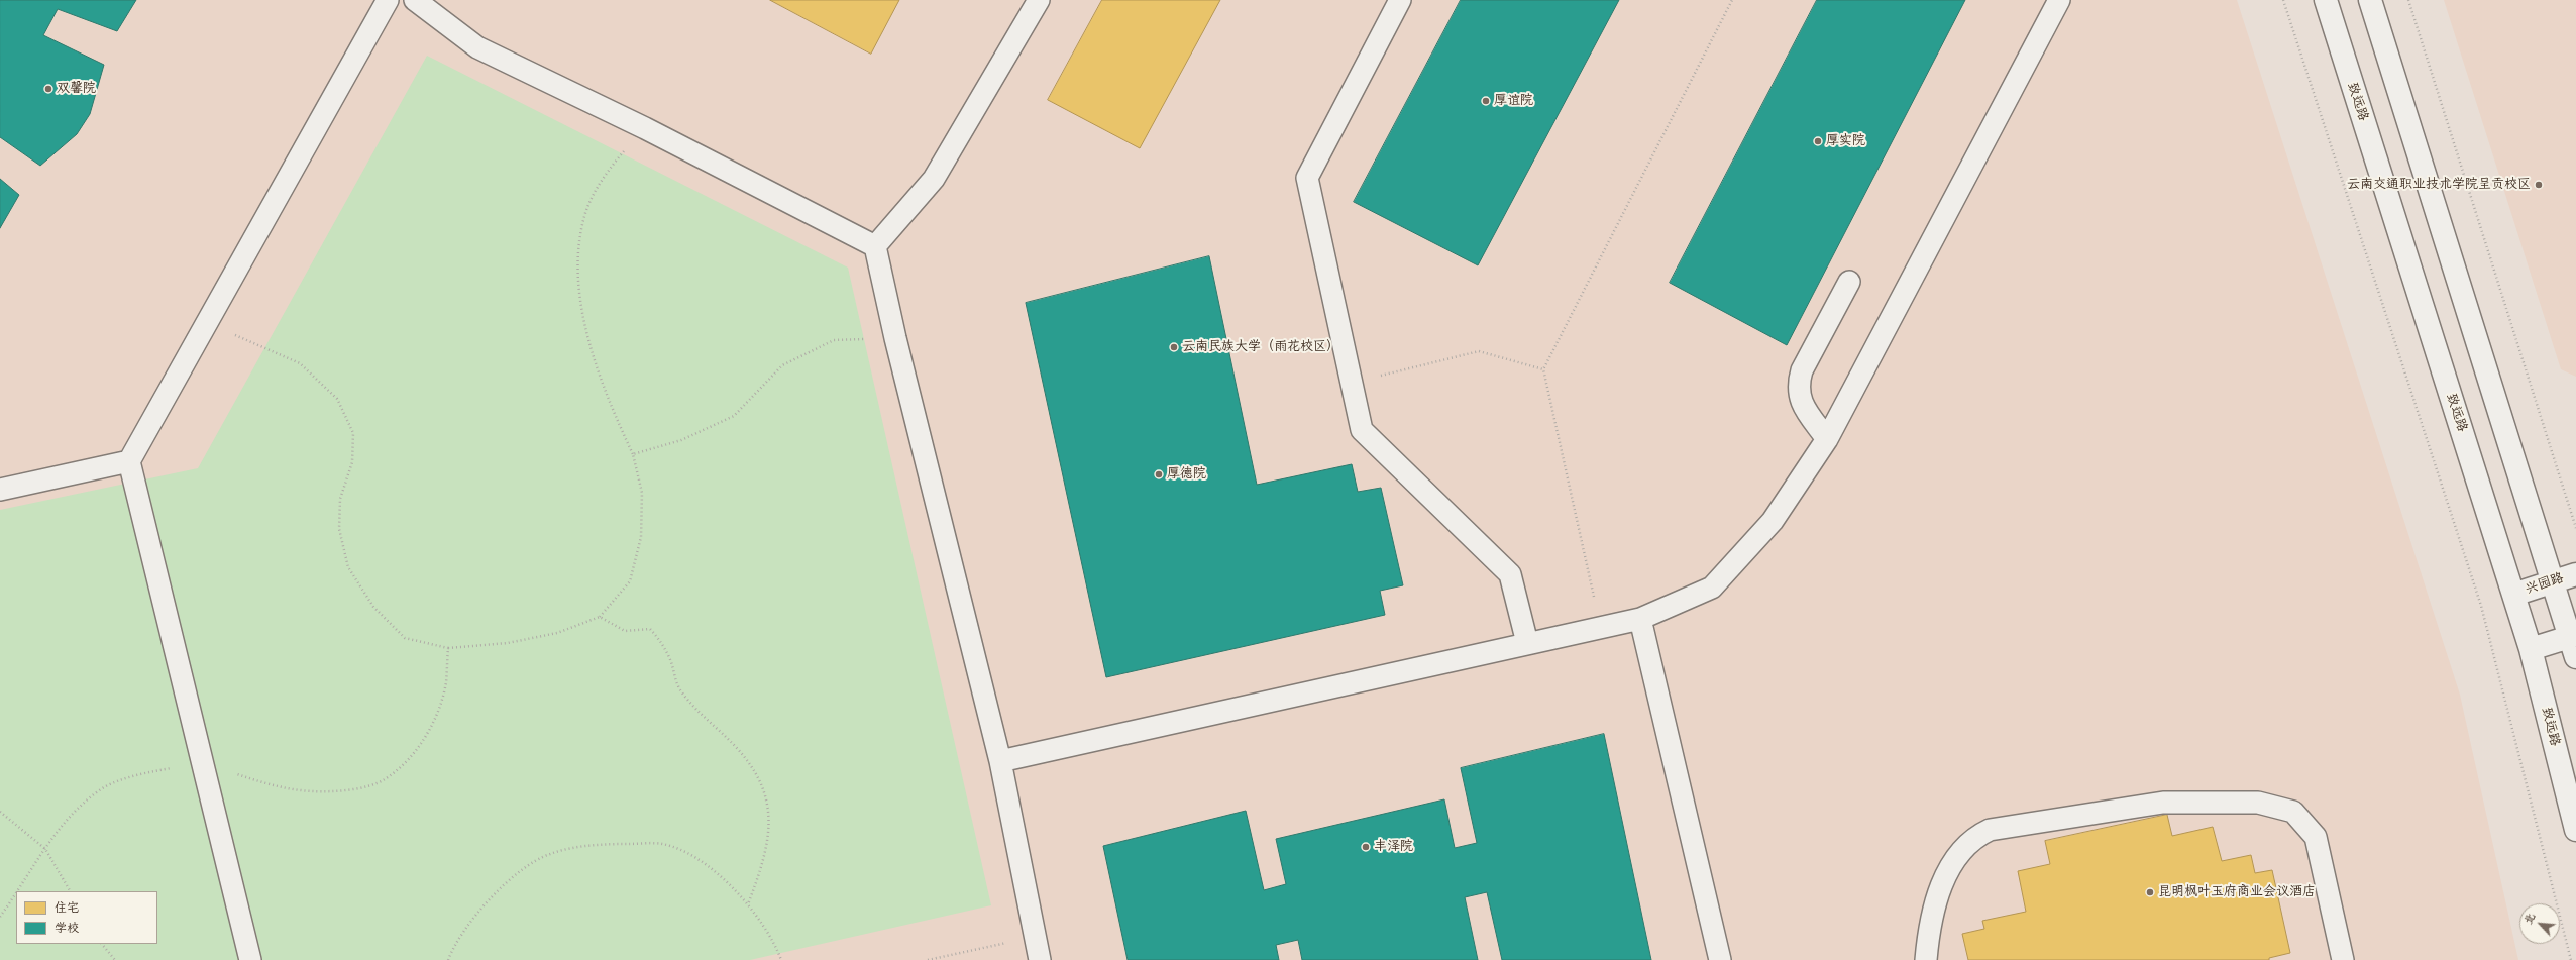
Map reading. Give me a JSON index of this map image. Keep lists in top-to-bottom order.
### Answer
{
  "streets": {
    "main road": ["致远路", "兴园路"]
  },
  "crossings": [
    ["致远路", "兴园路"]
  ],
  "places": [
    "双馨院",
    "厚谊院",
    "厚实院",
    "云南交通职业技术学院呈贡校区",
    "云南民族大学（雨花校区）",
    "厚德院",
    "丰泽院",
    "昆明枫叶玉府商业会议酒店"
  ],
  "legend": ["住宅", "学校"],
  "north": "top left"
}
